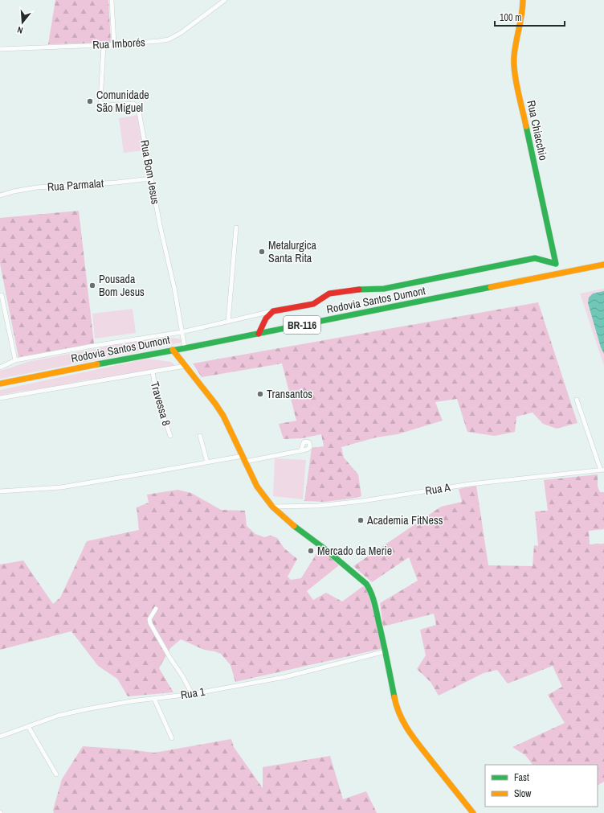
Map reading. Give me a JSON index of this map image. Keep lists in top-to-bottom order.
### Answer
{
  "streets": {
    "main road": ["Rua Chiacchio", "Rodovia Santos Dumont", "BR-116"],
    "street": [
      "Rua Imborés",
      "Rua Bom Jesus",
      "Rua Parmalat",
      "Travessa 8",
      "Rua A",
      "Rua 1"
    ]
  },
  "crossings": [
    ["Rua Imborés", "Rua Bom Jesus"],
    ["Rua Bom Jesus", "Rua Parmalat"],
    ["Rua Bom Jesus", "Rodovia Santos Dumont"]
  ],
  "places": [
    "Comunidade São Miguel",
    "Metalurgica Santa Rita",
    "Pousada Bom Jesus",
    "Transantos",
    "Academia FitNess",
    "Mercado da Merie"
  ],
  "legend": ["Fast", "Slow"],
  "scale_bar": "100 m",
  "north": "bottom"
}
